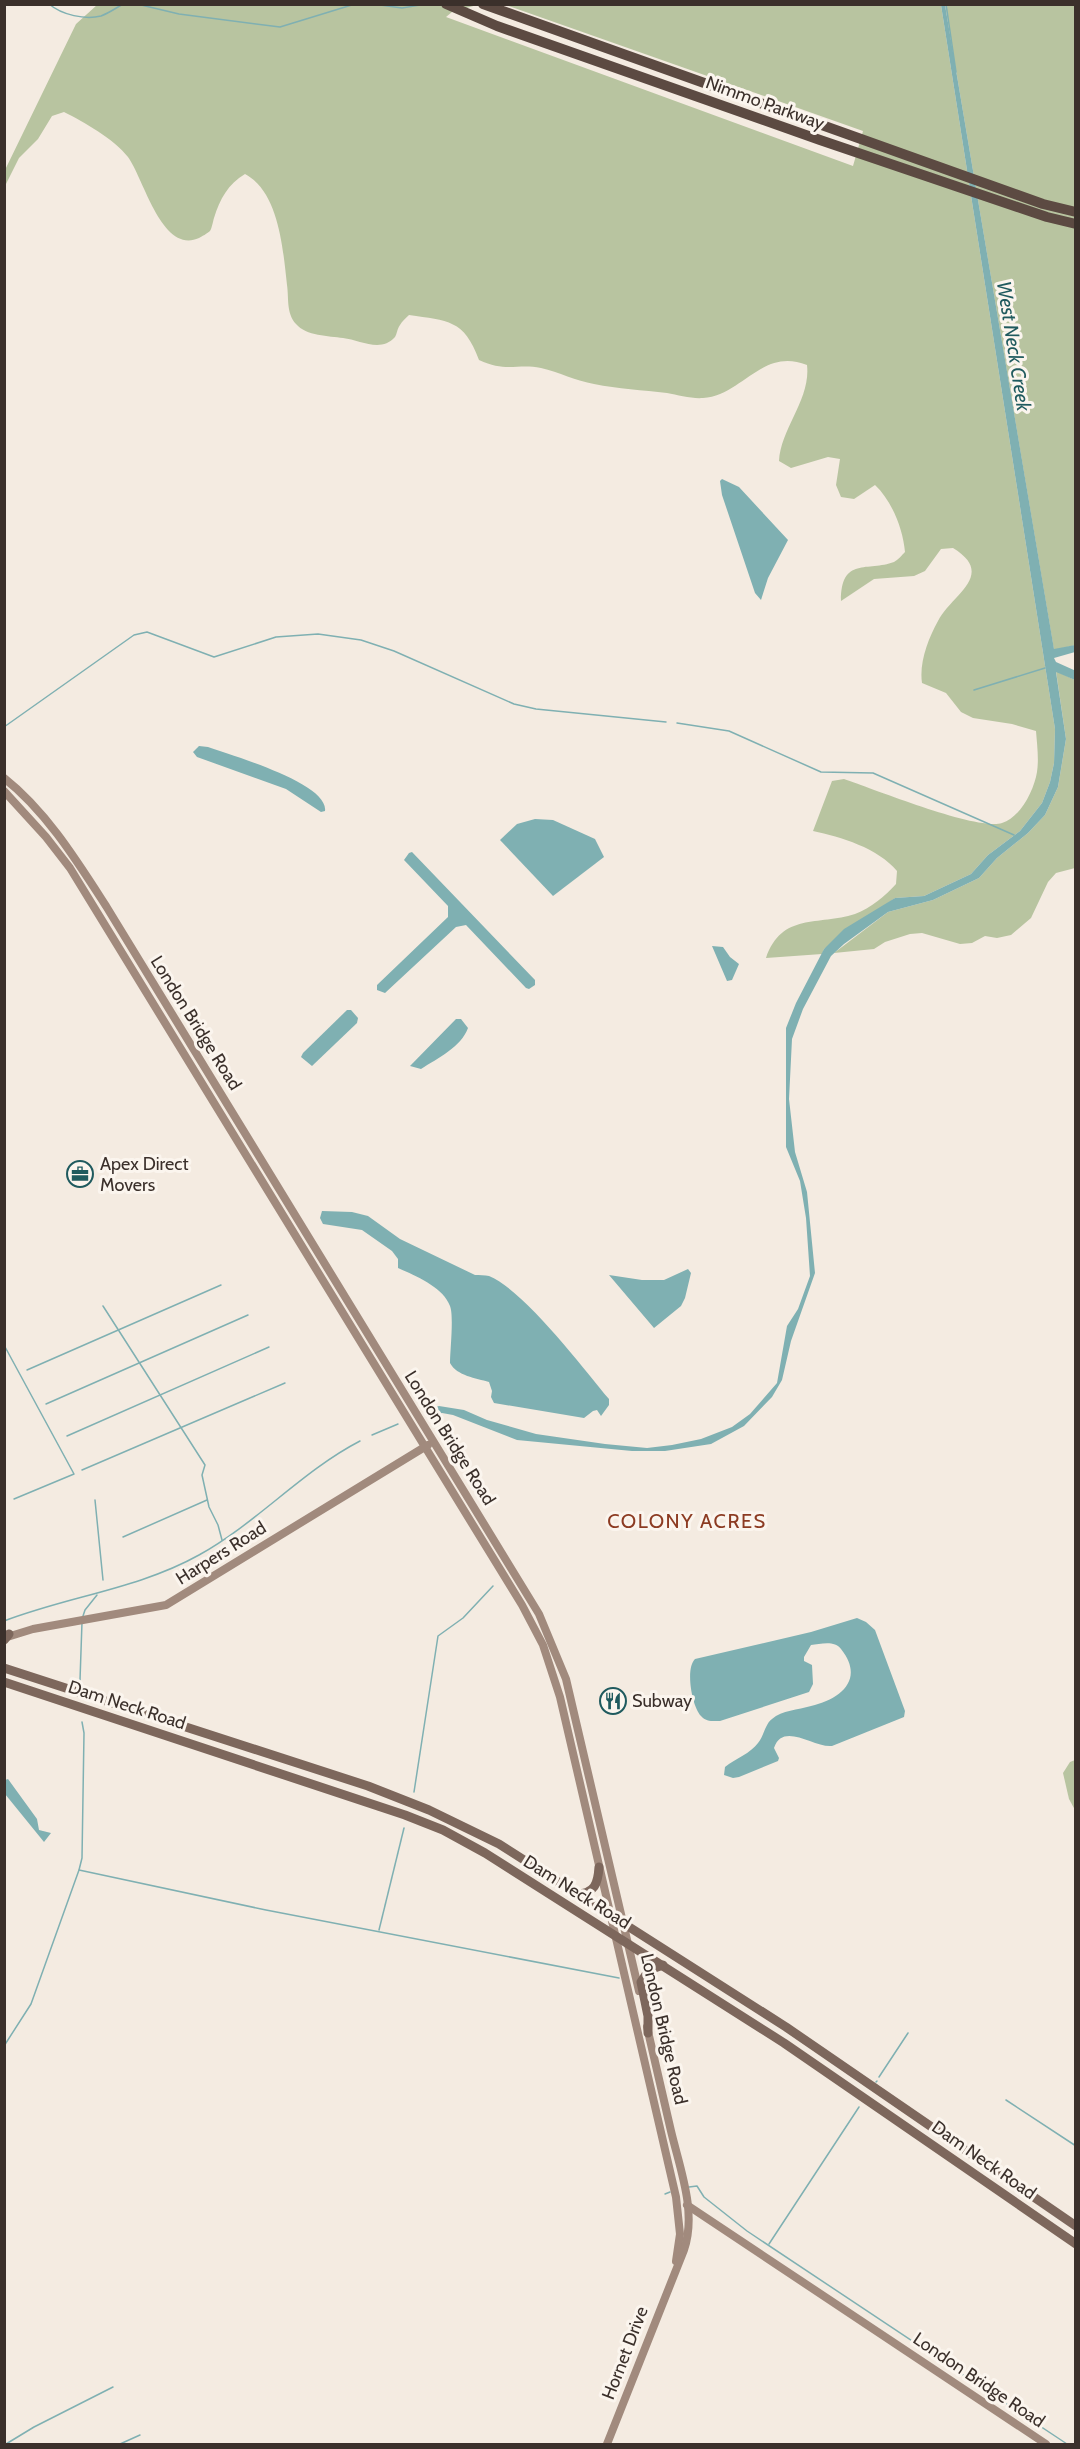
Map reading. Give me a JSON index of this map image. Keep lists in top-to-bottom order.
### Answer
{
  "streets": {
    "highway": ["Nimmo Parkway"],
    "main road": [
      "London Bridge Road",
      "Harpers Road",
      "Dam Neck Road",
      "Hornet Drive"
    ]
  },
  "crossings": [
    ["London Bridge Road", "Harpers Road"],
    ["London Bridge Road", "Dam Neck Road"]
  ],
  "districts": ["COLONY ACRES"],
  "water": ["West Neck Creek"],
  "places": {
    "office": ["Apex Direct Movers"],
    "restaurant": ["Subway"]
  }
}
